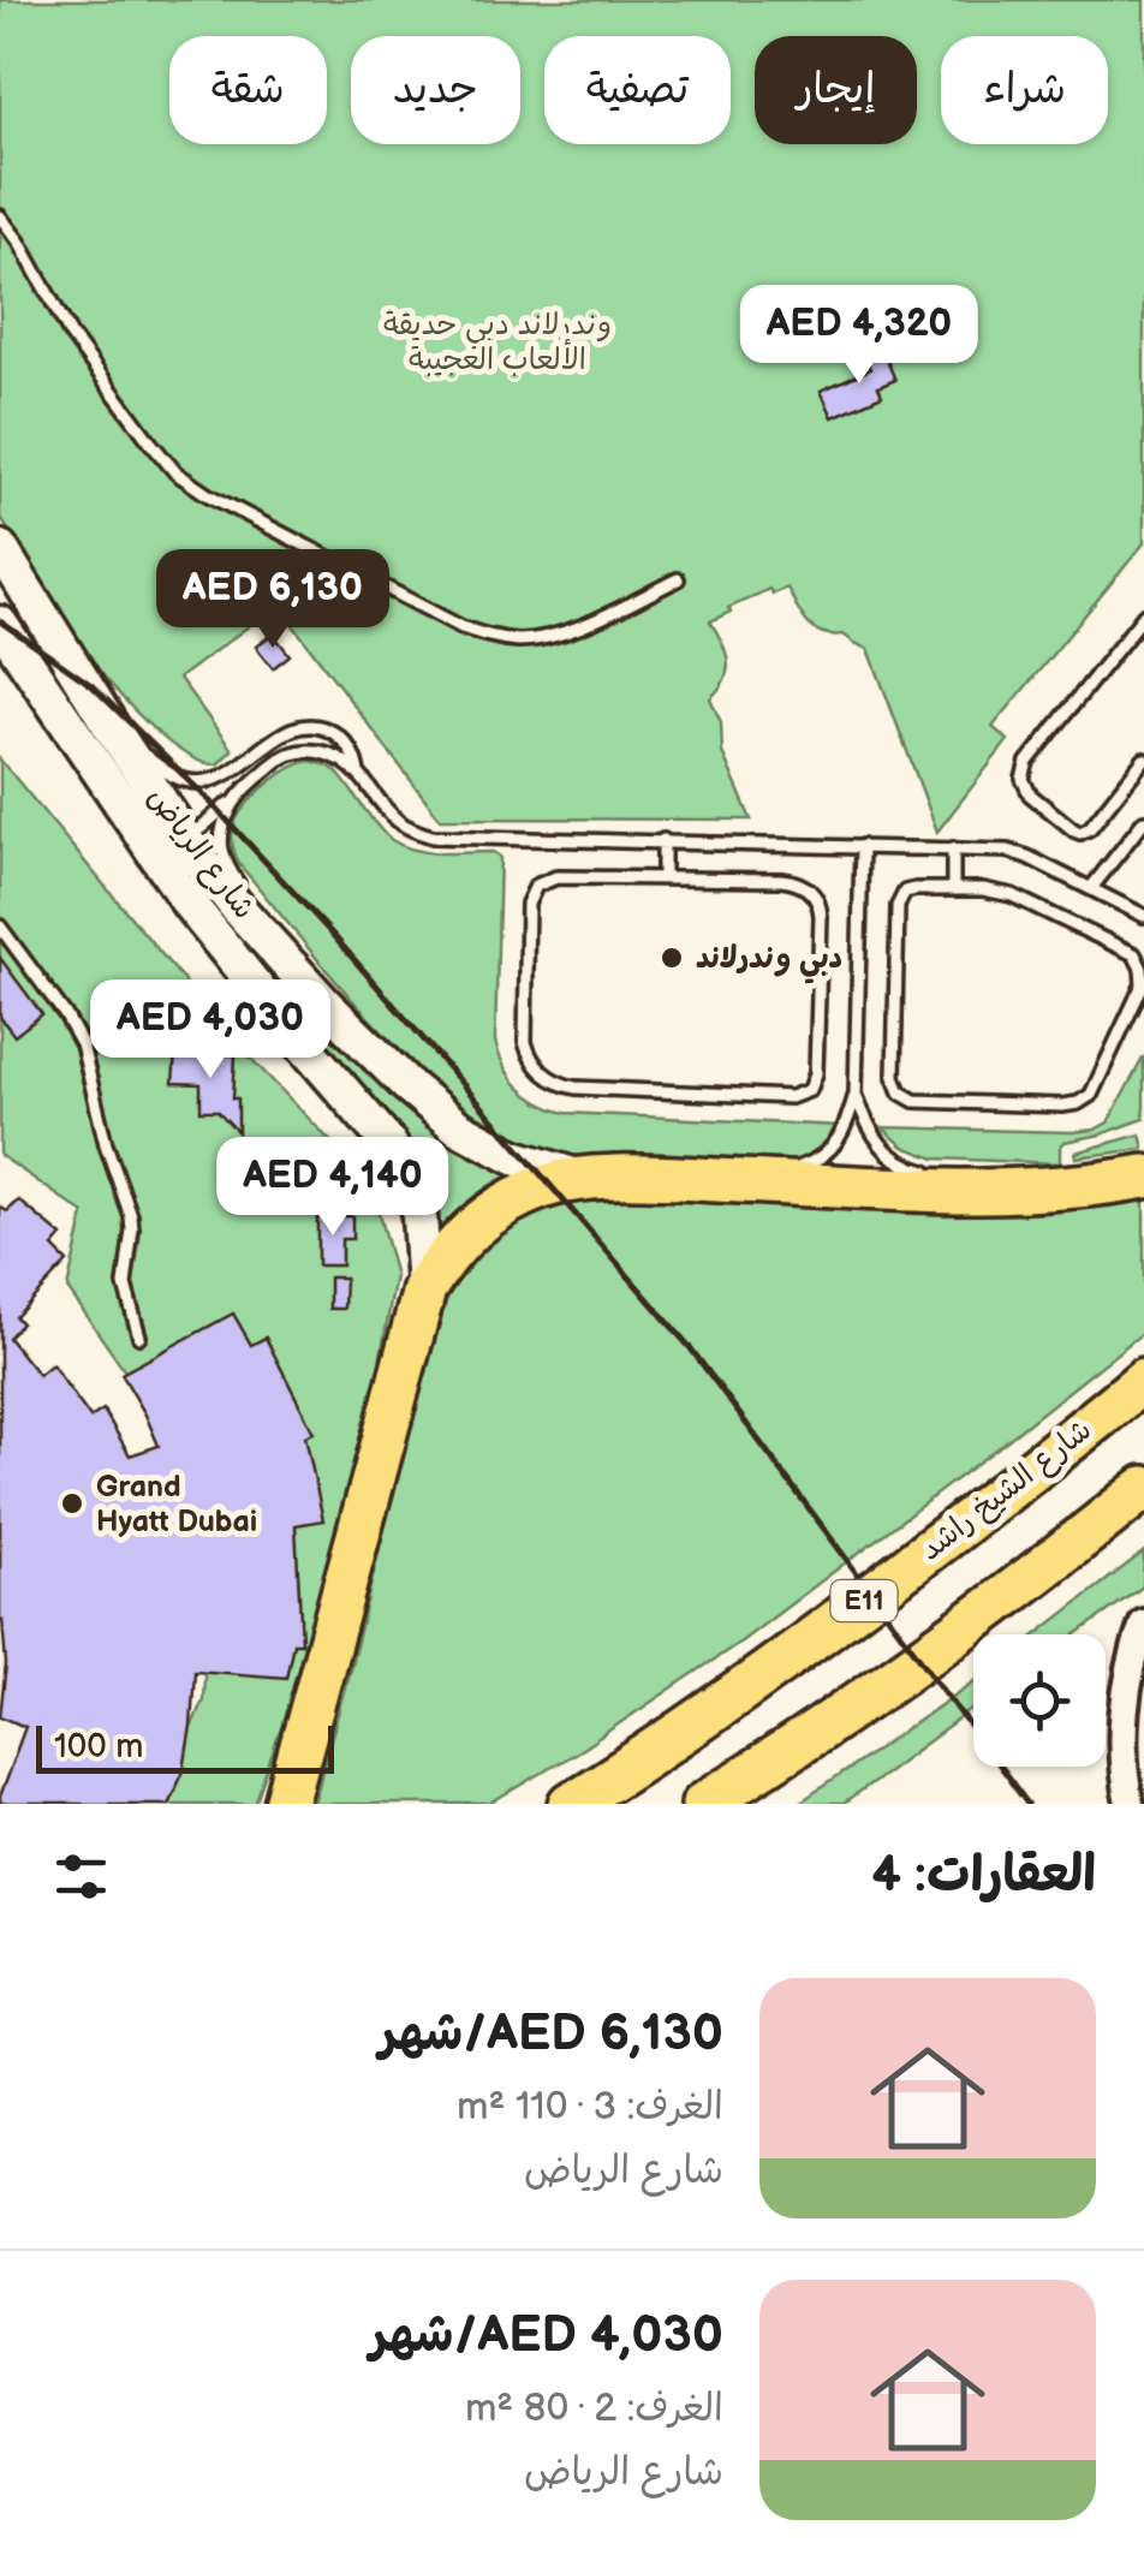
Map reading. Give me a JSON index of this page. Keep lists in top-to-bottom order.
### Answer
{
  "streets": {
    "highway": ["شارع الشيخ راشد", "E11"],
    "main road": ["شارع الرياض"]
  },
  "parks": ["وندرلاند دبي حديقة الألعاب العجيبة"],
  "places": ["دبي وندرلاند", "Grand Hyatt Dubai"],
  "scale_bar": "100 m",
  "page": {
    "chip": [
      "شراء",
      "إيجار",
      "تصفية",
      "جديد",
      "شقة"
    ],
    "price": [
      "AED 4,320",
      "AED 6,130",
      "AED 4,030",
      "AED 4,140"
    ],
    "scale": "100 m",
    "heading": "العقارات: 4",
    "list": [
      {
        "name": "AED 6,130/شهر",
        "note": "الغرف: 3 · 110 m² · شارع الرياض"
      },
      {
        "name": "AED 4,030/شهر",
        "note": "الغرف: 2 · 80 m² · شارع الرياض"
      }
    ]
  }
}
